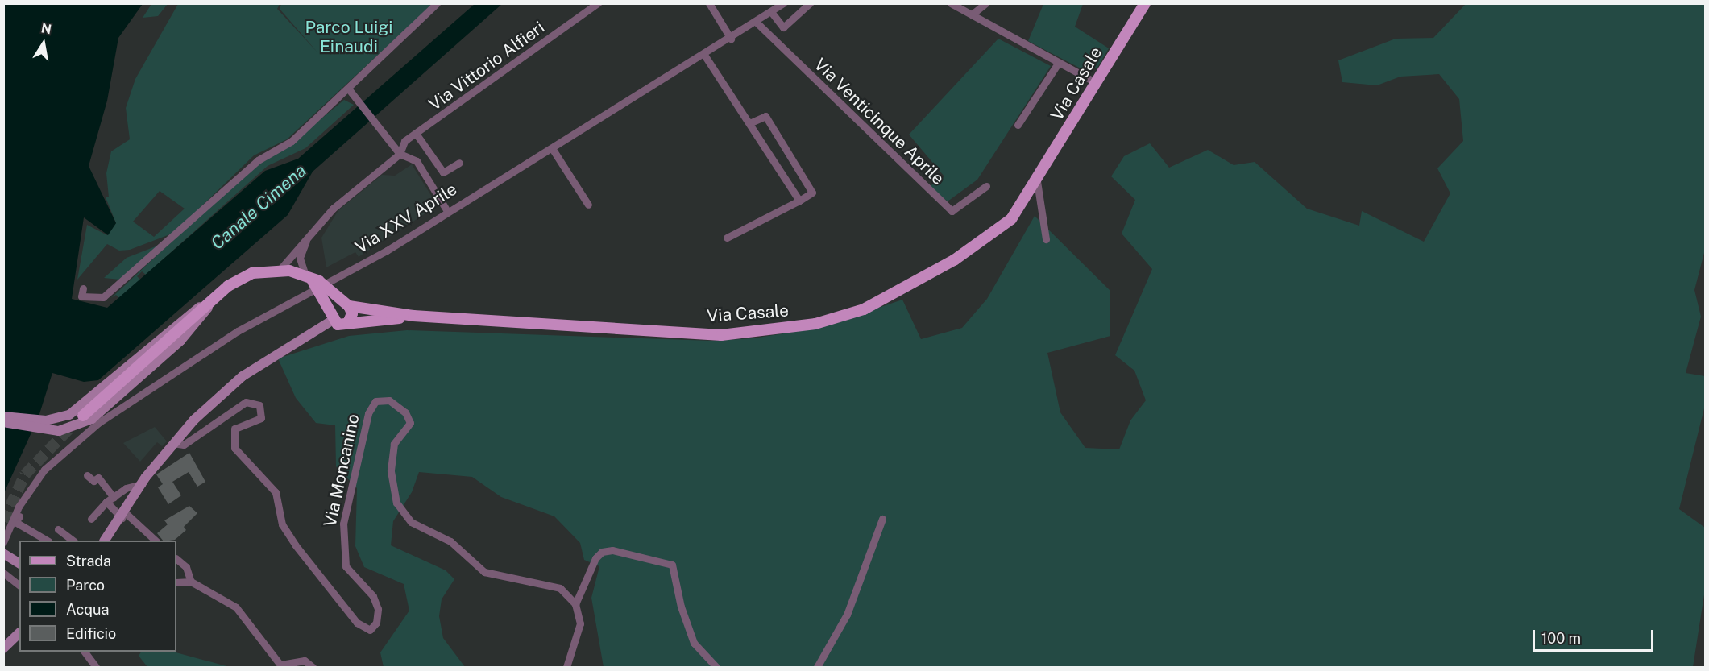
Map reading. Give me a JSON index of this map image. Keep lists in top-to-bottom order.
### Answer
{
  "streets": {
    "main road": ["Via Casale"],
    "street": [
      "Via Vittorio Alfieri",
      "Via Venticinque Aprile",
      "Via XXV Aprile",
      "Via Moncanino"
    ]
  },
  "crossings": [
    ["Via Venticinque Aprile", "Via XXV Aprile"]
  ],
  "water": ["Canale Cimena"],
  "parks": ["Parco Luigi Einaudi"],
  "legend": [
    "Strada",
    "Parco",
    "Acqua",
    "Edificio"
  ],
  "scale_bar": "100 m",
  "north": "top"
}
